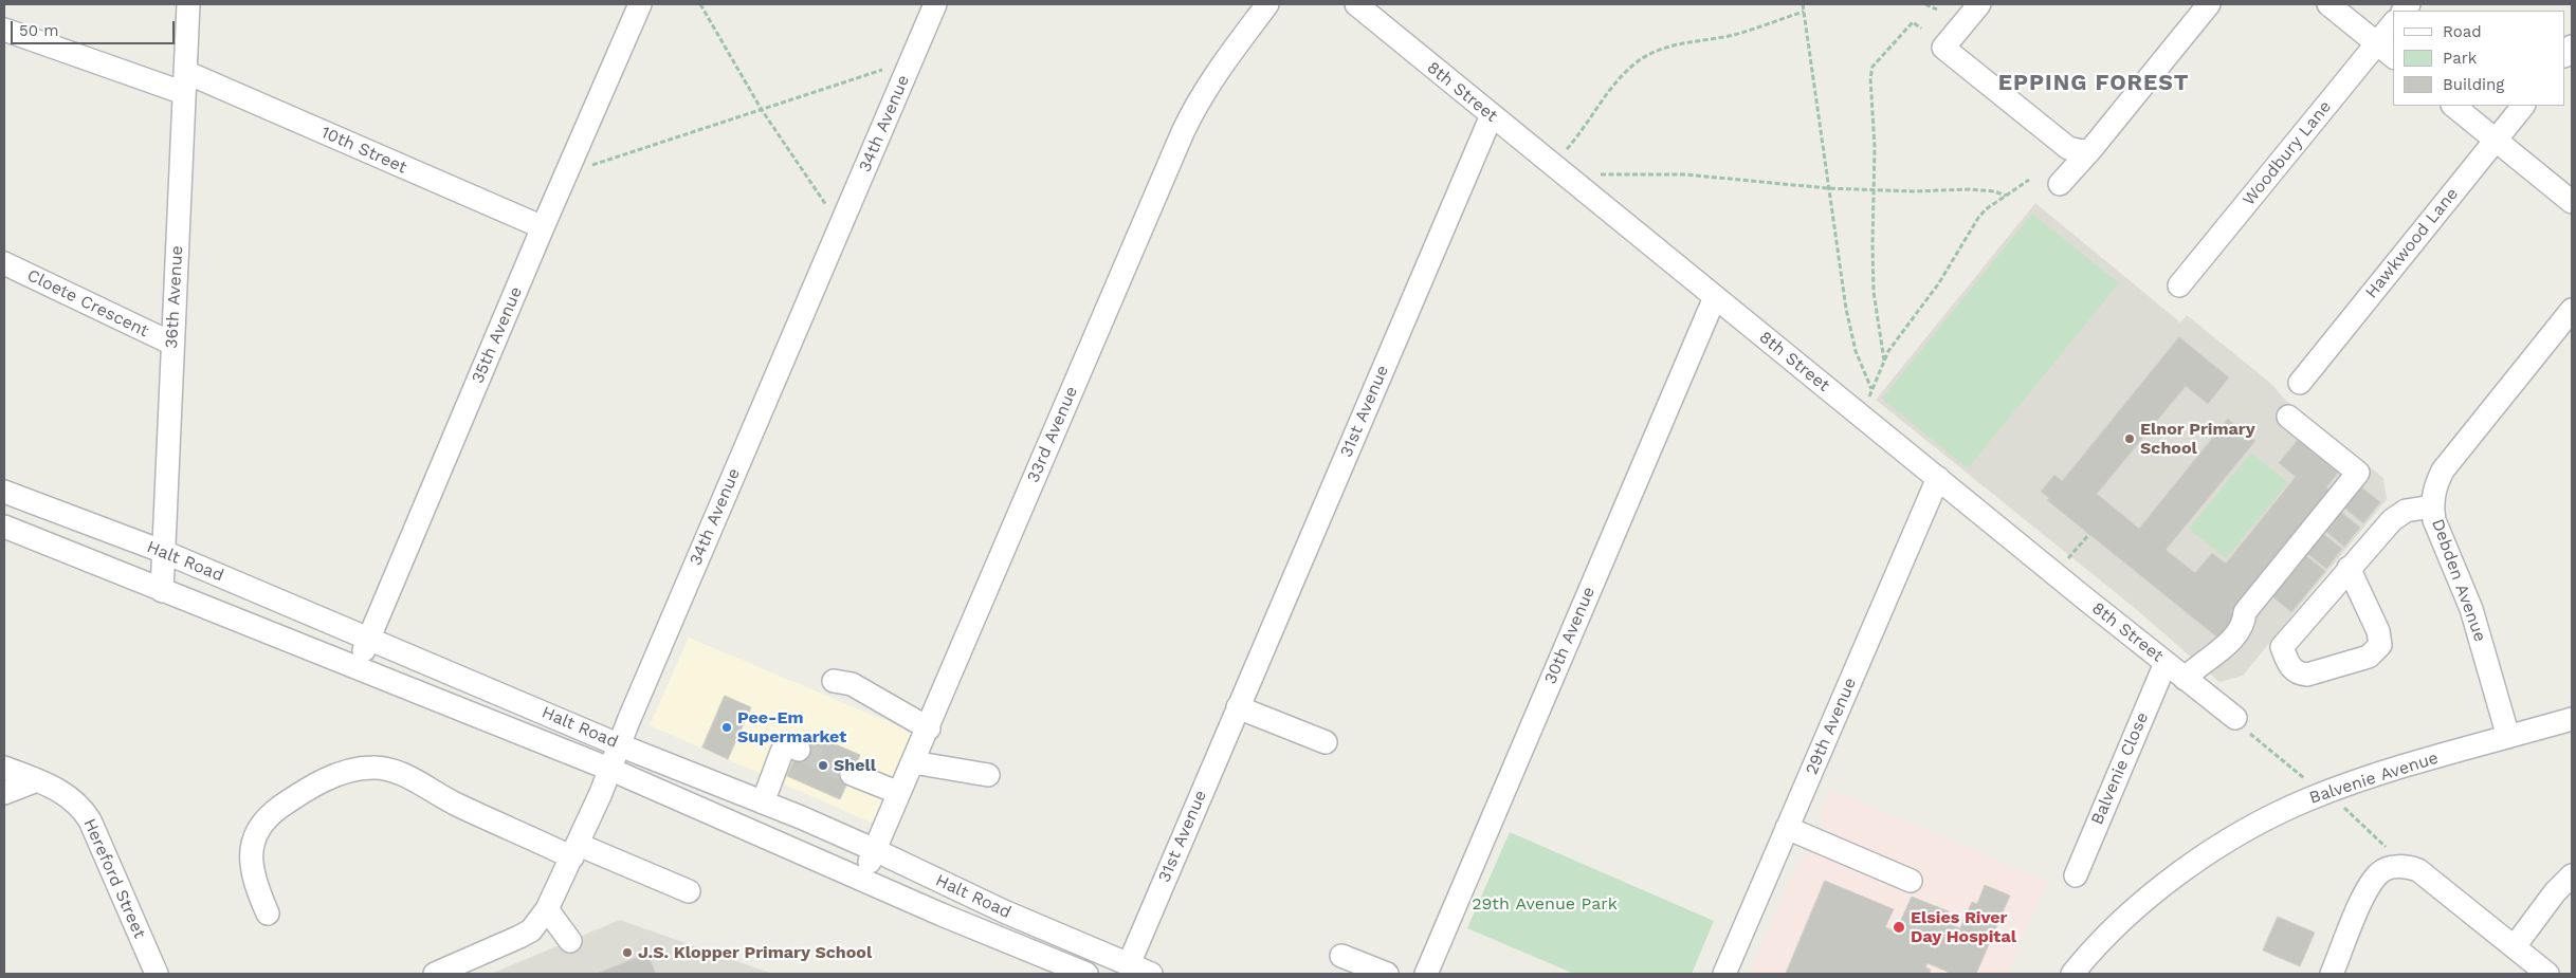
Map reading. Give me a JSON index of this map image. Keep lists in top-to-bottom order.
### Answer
{
  "streets": {
    "street": [
      "8th Street",
      "34th Avenue",
      "10th Street",
      "Woodbury Lane",
      "Hawkwood Lane",
      "36th Avenue",
      "Cloete Crescent",
      "35th Avenue",
      "31st Avenue",
      "33rd Avenue",
      "Halt Road",
      "Debden Avenue",
      "30th Avenue",
      "29th Avenue",
      "Balvenie Close",
      "Balvenie Avenue",
      "Hereford Street"
    ]
  },
  "crossings": [
    ["8th Street", "31st Avenue"],
    ["8th Street", "30th Avenue"],
    ["8th Street", "29th Avenue"],
    ["8th Street", "Balvenie Close"],
    ["34th Avenue", "Halt Road"],
    ["10th Street", "36th Avenue"],
    ["10th Street", "35th Avenue"],
    ["36th Avenue", "Cloete Crescent"],
    ["36th Avenue", "Halt Road"],
    ["35th Avenue", "Halt Road"],
    ["31st Avenue", "Halt Road"],
    ["33rd Avenue", "Halt Road"],
    ["Debden Avenue", "Balvenie Avenue"]
  ],
  "districts": ["EPPING FOREST"],
  "parks": ["29th Avenue Park"],
  "places": [
    "Elnor Primary School",
    "Pee-Em Supermarket",
    "Shell",
    "Elsies River Day Hospital",
    "J.S. Klopper Primary School"
  ],
  "legend": ["Road", "Park", "Building"],
  "scale_bar": "50 m"
}
